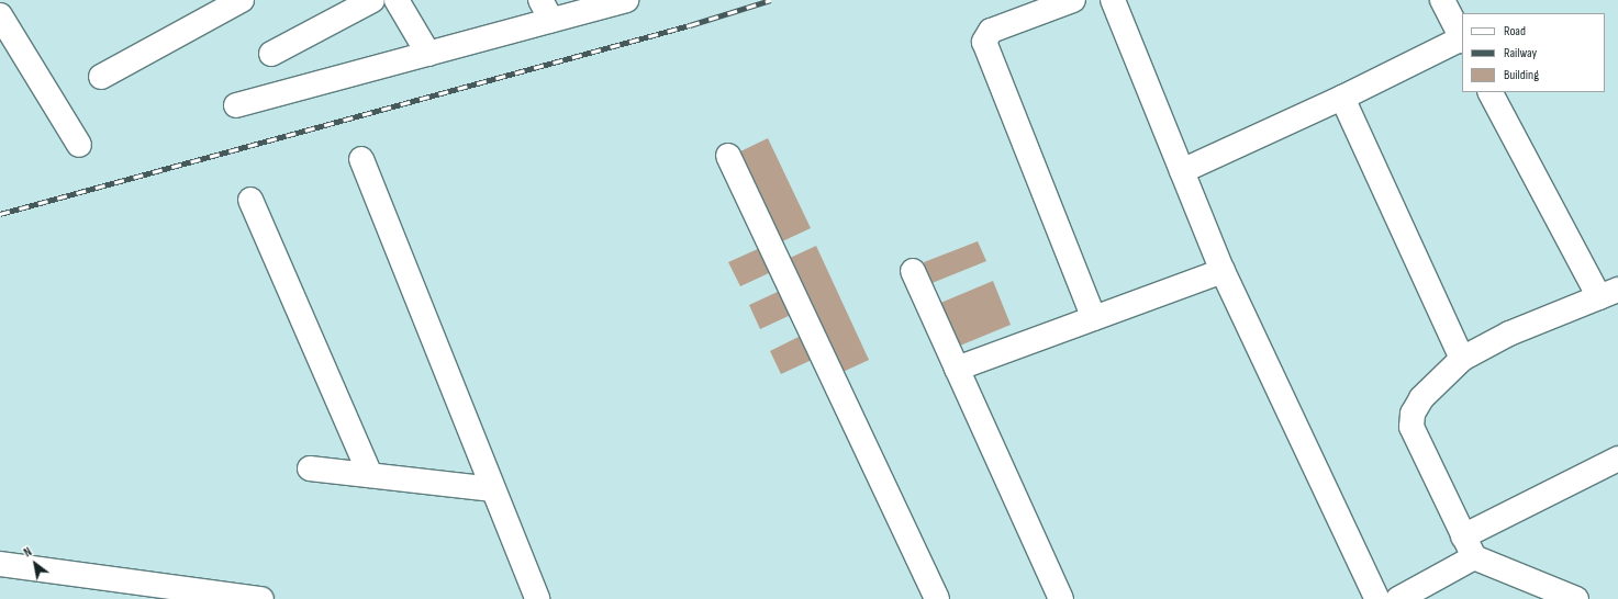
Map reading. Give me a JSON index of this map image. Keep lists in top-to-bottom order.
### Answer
{
  "legend": ["Road", "Railway", "Building"],
  "north": "top left"
}
